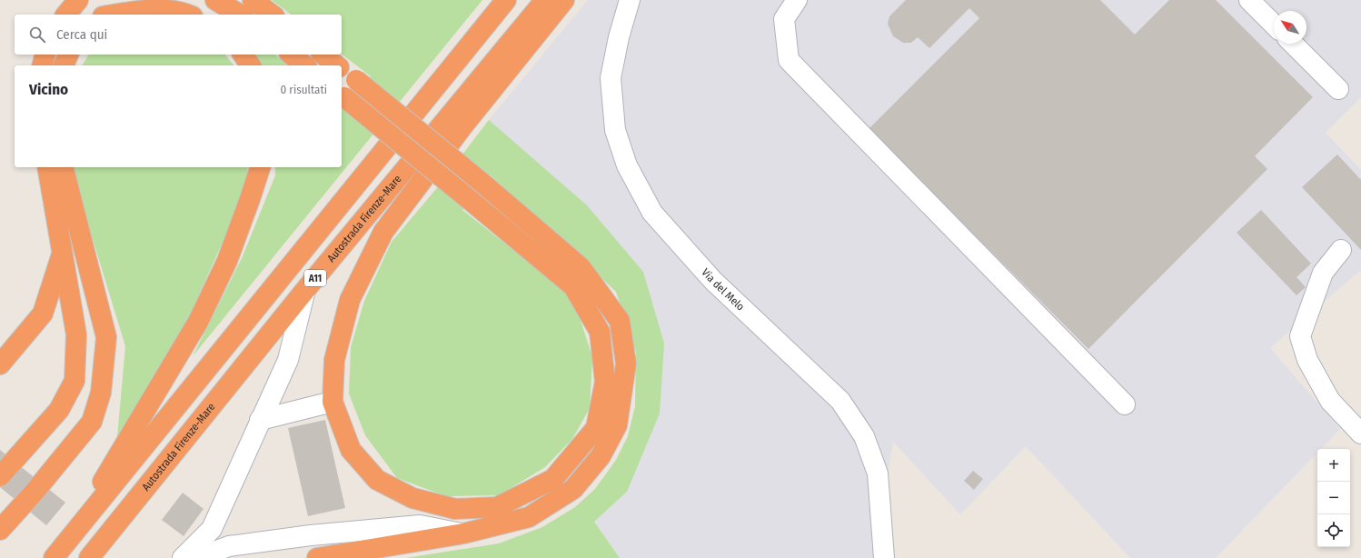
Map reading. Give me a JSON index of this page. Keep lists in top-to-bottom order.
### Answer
{
  "streets": {
    "highway": ["Autostrada Firenze-Mare", "A11"],
    "street": ["Via del Melo"]
  },
  "north": "top left",
  "page": {
    "search": "Cerca qui",
    "heading": ["Vicino", "0 risultati"],
    "map_buttons": ["+", "−"]
  }
}
